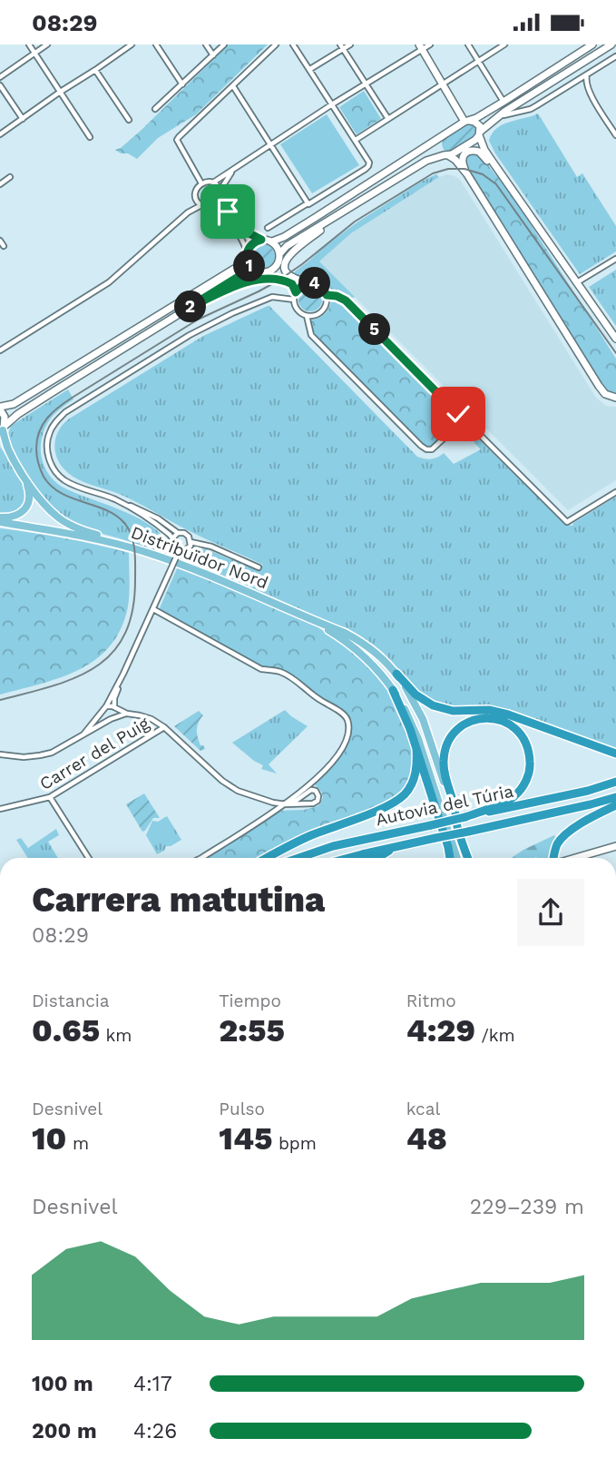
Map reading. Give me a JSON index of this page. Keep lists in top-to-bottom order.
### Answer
{
  "streets": {
    "highway": ["Distribuïdor Nord", "Autovia del Túria"],
    "street": ["Carrer del Puig"]
  },
  "page": {
    "status": "08:29",
    "pins": [
      "1",
      "4",
      "2",
      "5"
    ],
    "heading": ["Carrera matutina", "08:29"],
    "stats": [
      ["Distancia", "0.65 km"],
      ["Tiempo", "2:55"],
      ["Ritmo", "4:29 /km"],
      ["Desnivel", "10 m"],
      ["Pulso", "145 bpm"],
      ["kcal", "48"]
    ],
    "chart": ["Desnivel", "229–239 m"],
    "list": [
      {
        "name": "100 m",
        "note": "4:17"
      },
      {
        "name": "200 m",
        "note": "4:26"
      }
    ]
  }
}
